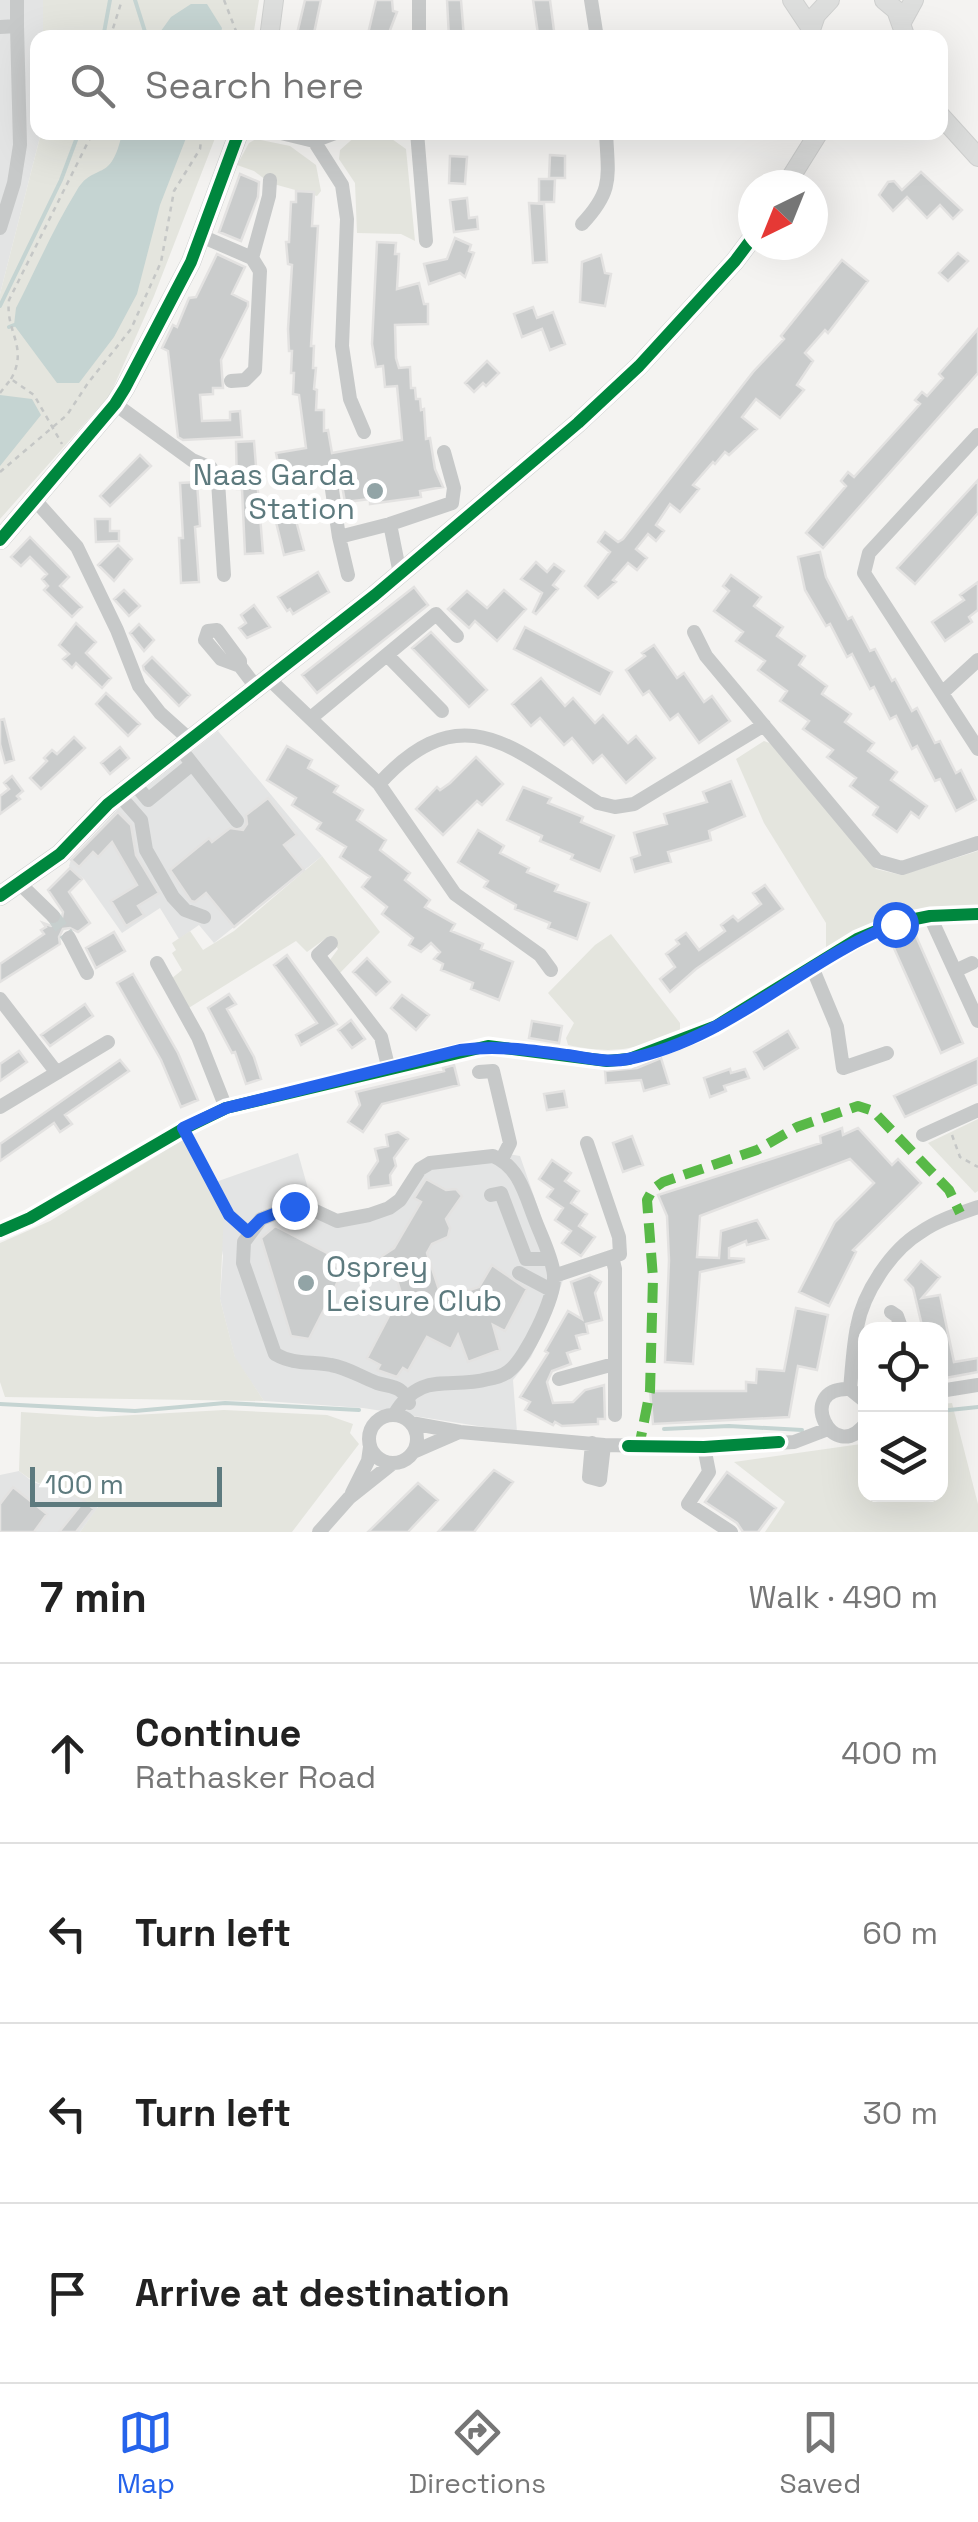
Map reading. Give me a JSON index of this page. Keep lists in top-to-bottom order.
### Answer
{
  "places": ["Naas Garda Station", "Osprey Leisure Club"],
  "scale_bar": "100 m",
  "north": "bottom left",
  "page": {
    "search": "Search here",
    "scale": "100 m",
    "heading": ["7 min", "Walk · 490 m"],
    "list": [
      ["Continue", "Rathasker Road", "400 m"],
      ["Turn left", "60 m"],
      ["Turn left", "30 m"],
      "Arrive at destination"
    ],
    "nav": ["Map", "Directions", "Saved"]
  }
}
